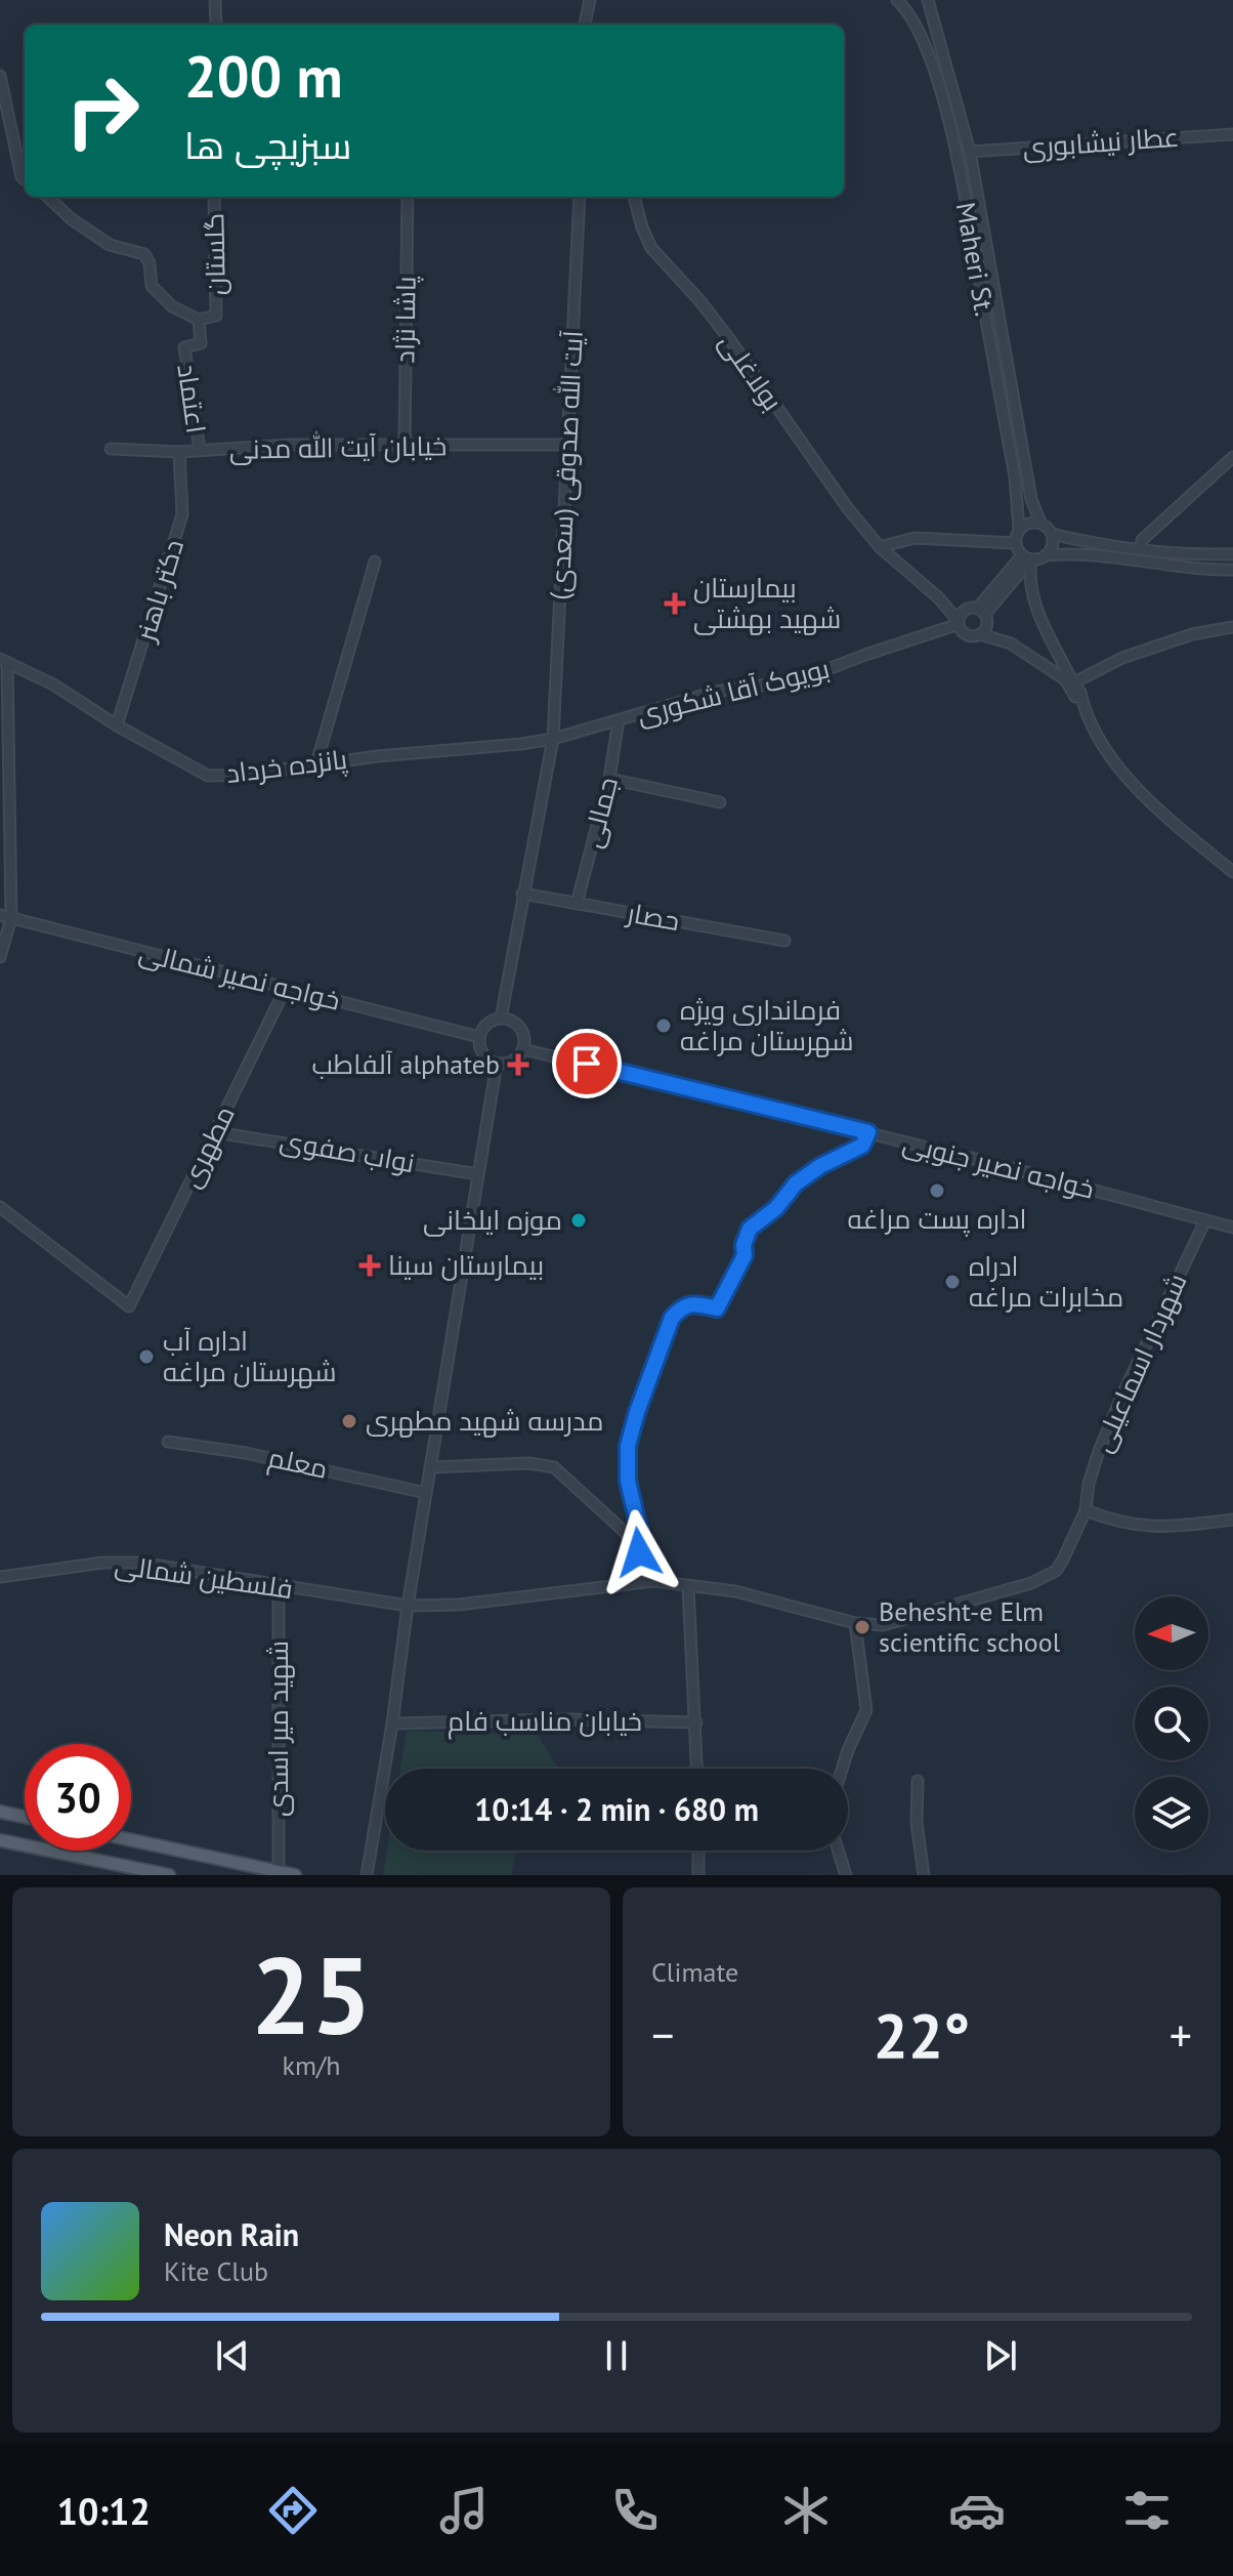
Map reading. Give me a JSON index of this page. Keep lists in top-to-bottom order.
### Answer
{
  "streets": {
    "street": [
      "عطار نیشابوری",
      "گلستان",
      "Maheri St.",
      "پاشا نژاد",
      "بولاغلی",
      "اعتماد",
      "خیابان آیت الله مدنی",
      "آیت الله صدوقی (سعدی)",
      "دکتر باهنر",
      "بویوک آقا شکوری",
      "پانزده خرداد",
      "جمالی",
      "حصار",
      "خواجه نصیر شمالی",
      "مطهری",
      "نواب صفوی",
      "خواجه نصیر جنوبی",
      "شهردار اسماعیلی",
      "معلم",
      "فلسطین شمالی",
      "خیابان مناسب فام",
      "شهید میر اسدی"
    ]
  },
  "crossings": [
    ["عطار نیشابوری", "Maheri St."],
    ["گلستان", "اعتماد"],
    ["پاشا نژاد", "خیابان آیت الله مدنی"],
    ["بولاغلی", "بویوک آقا شکوری"],
    ["اعتماد", "خیابان آیت الله مدنی"],
    ["خیابان آیت الله مدنی", "آیت الله صدوقی (سعدی)"],
    ["خیابان آیت الله مدنی", "دکتر باهنر"],
    ["آیت الله صدوقی (سعدی)", "بویوک آقا شکوری"],
    ["آیت الله صدوقی (سعدی)", "پانزده خرداد"],
    ["آیت الله صدوقی (سعدی)", "حصار"],
    ["آیت الله صدوقی (سعدی)", "خواجه نصیر شمالی"],
    ["آیت الله صدوقی (سعدی)", "خواجه نصیر جنوبی"],
    ["دکتر باهنر", "پانزده خرداد"],
    ["بویوک آقا شکوری", "پانزده خرداد"],
    ["بویوک آقا شکوری", "جمالی"],
    ["جمالی", "حصار"],
    ["خواجه نصیر شمالی", "مطهری"],
    ["خواجه نصیر شمالی", "خواجه نصیر جنوبی"],
    ["مطهری", "نواب صفوی"],
    ["خواجه نصیر جنوبی", "شهردار اسماعیلی"],
    ["شهردار اسماعیلی", "فلسطین شمالی"],
    ["فلسطین شمالی", "شهید میر اسدی"]
  ],
  "places": {
    "health": ["بیمارستان شهید بهشتی", "آلفاطب alphateb", "بیمارستان سینا"],
    "other": [
      "فرمانداری ویژه شهرستان مراغه",
      "اداره پست مراغه",
      "موزه ایلخانی",
      "ادراه مخابرات مراغه",
      "اداره آب شهرستان مراغه",
      "مدرسه شهید مطهری",
      "Behesht-e Elm scientific school"
    ]
  },
  "north": "left",
  "page": {
    "turn": ["200 m", "سبزیچی ها"],
    "limit": "30",
    "trip": "10:14 · 2 min · 680 m",
    "tile": [
      ["25", "km/h"],
      "Climate"
    ],
    "heat": ["−", "22°", "+"],
    "song": ["Neon Rain", "Kite Club"],
    "tabs": "10:12"
  }
}
